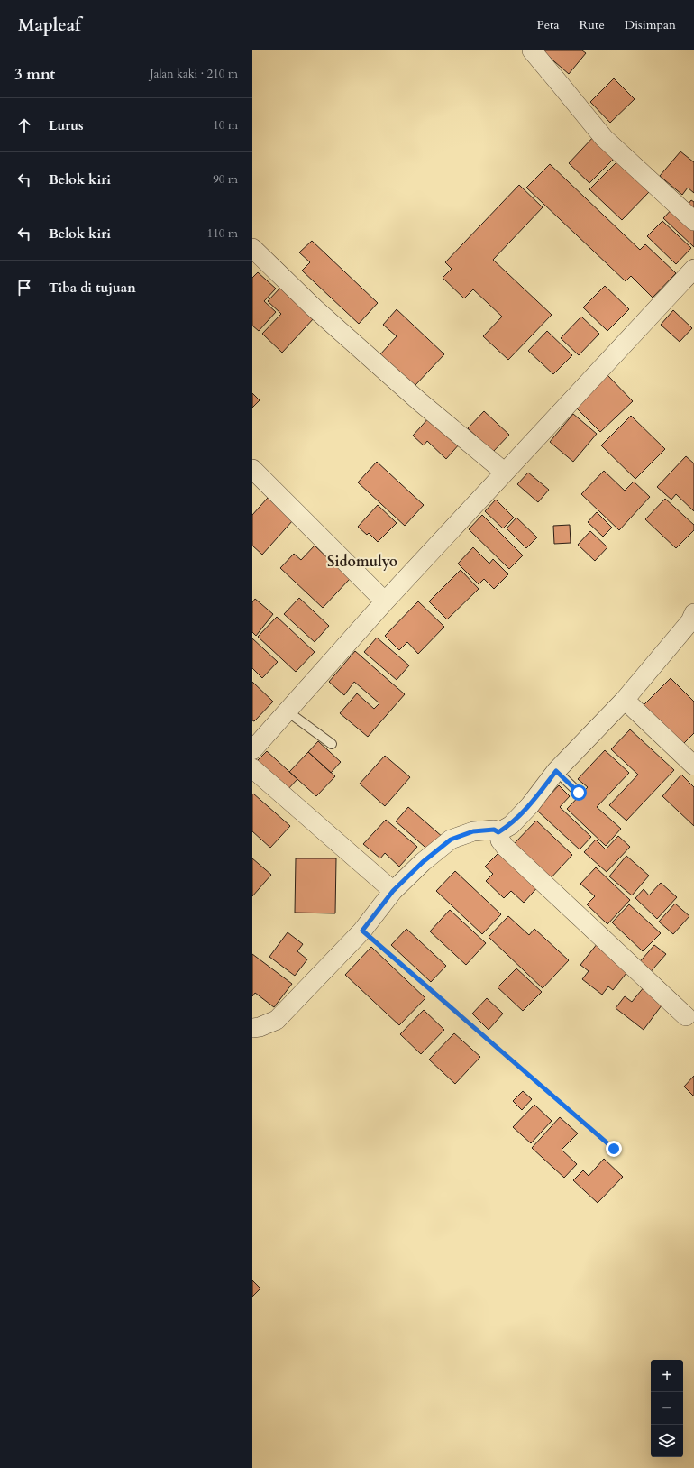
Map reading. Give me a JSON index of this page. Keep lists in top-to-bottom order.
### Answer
{
  "districts": ["Sidomulyo"],
  "page": {
    "header": "Mapleaf",
    "nav": ["Peta", "Rute", "Disimpan"],
    "heading": ["3 mnt", "Jalan kaki · 210 m"],
    "list": [
      ["Lurus", "10 m"],
      ["Belok kiri", "90 m"],
      ["Belok kiri", "110 m"],
      "Tiba di tujuan"
    ],
    "map_buttons": ["+", "−"]
  }
}
